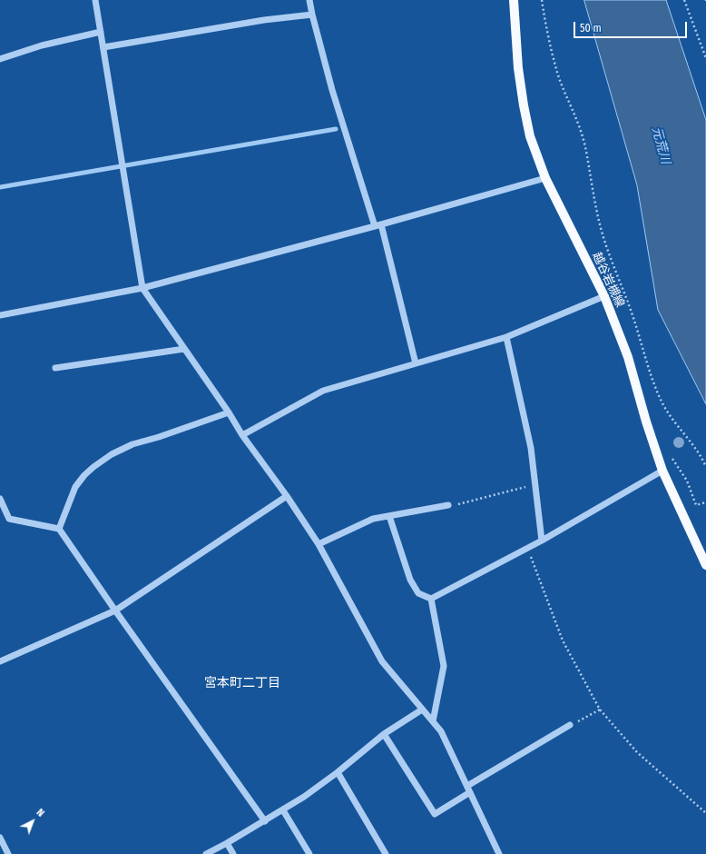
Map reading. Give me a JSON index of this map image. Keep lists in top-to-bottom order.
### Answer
{
  "streets": {
    "main road": ["越谷岩槻線"]
  },
  "districts": ["宮本町二丁目"],
  "water": ["元荒川"],
  "scale_bar": "50 m",
  "north": "top right"
}
